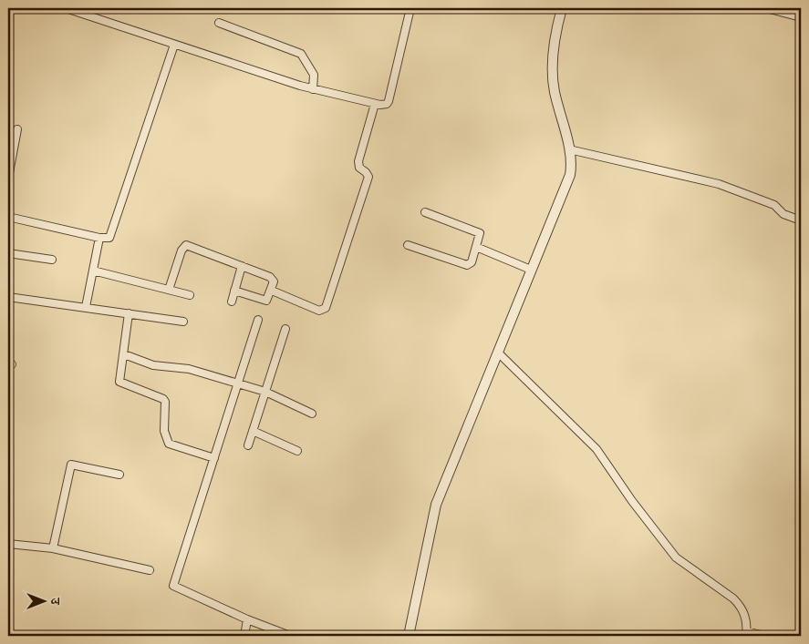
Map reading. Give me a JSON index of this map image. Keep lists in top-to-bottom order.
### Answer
{
  "north": "right"
}
